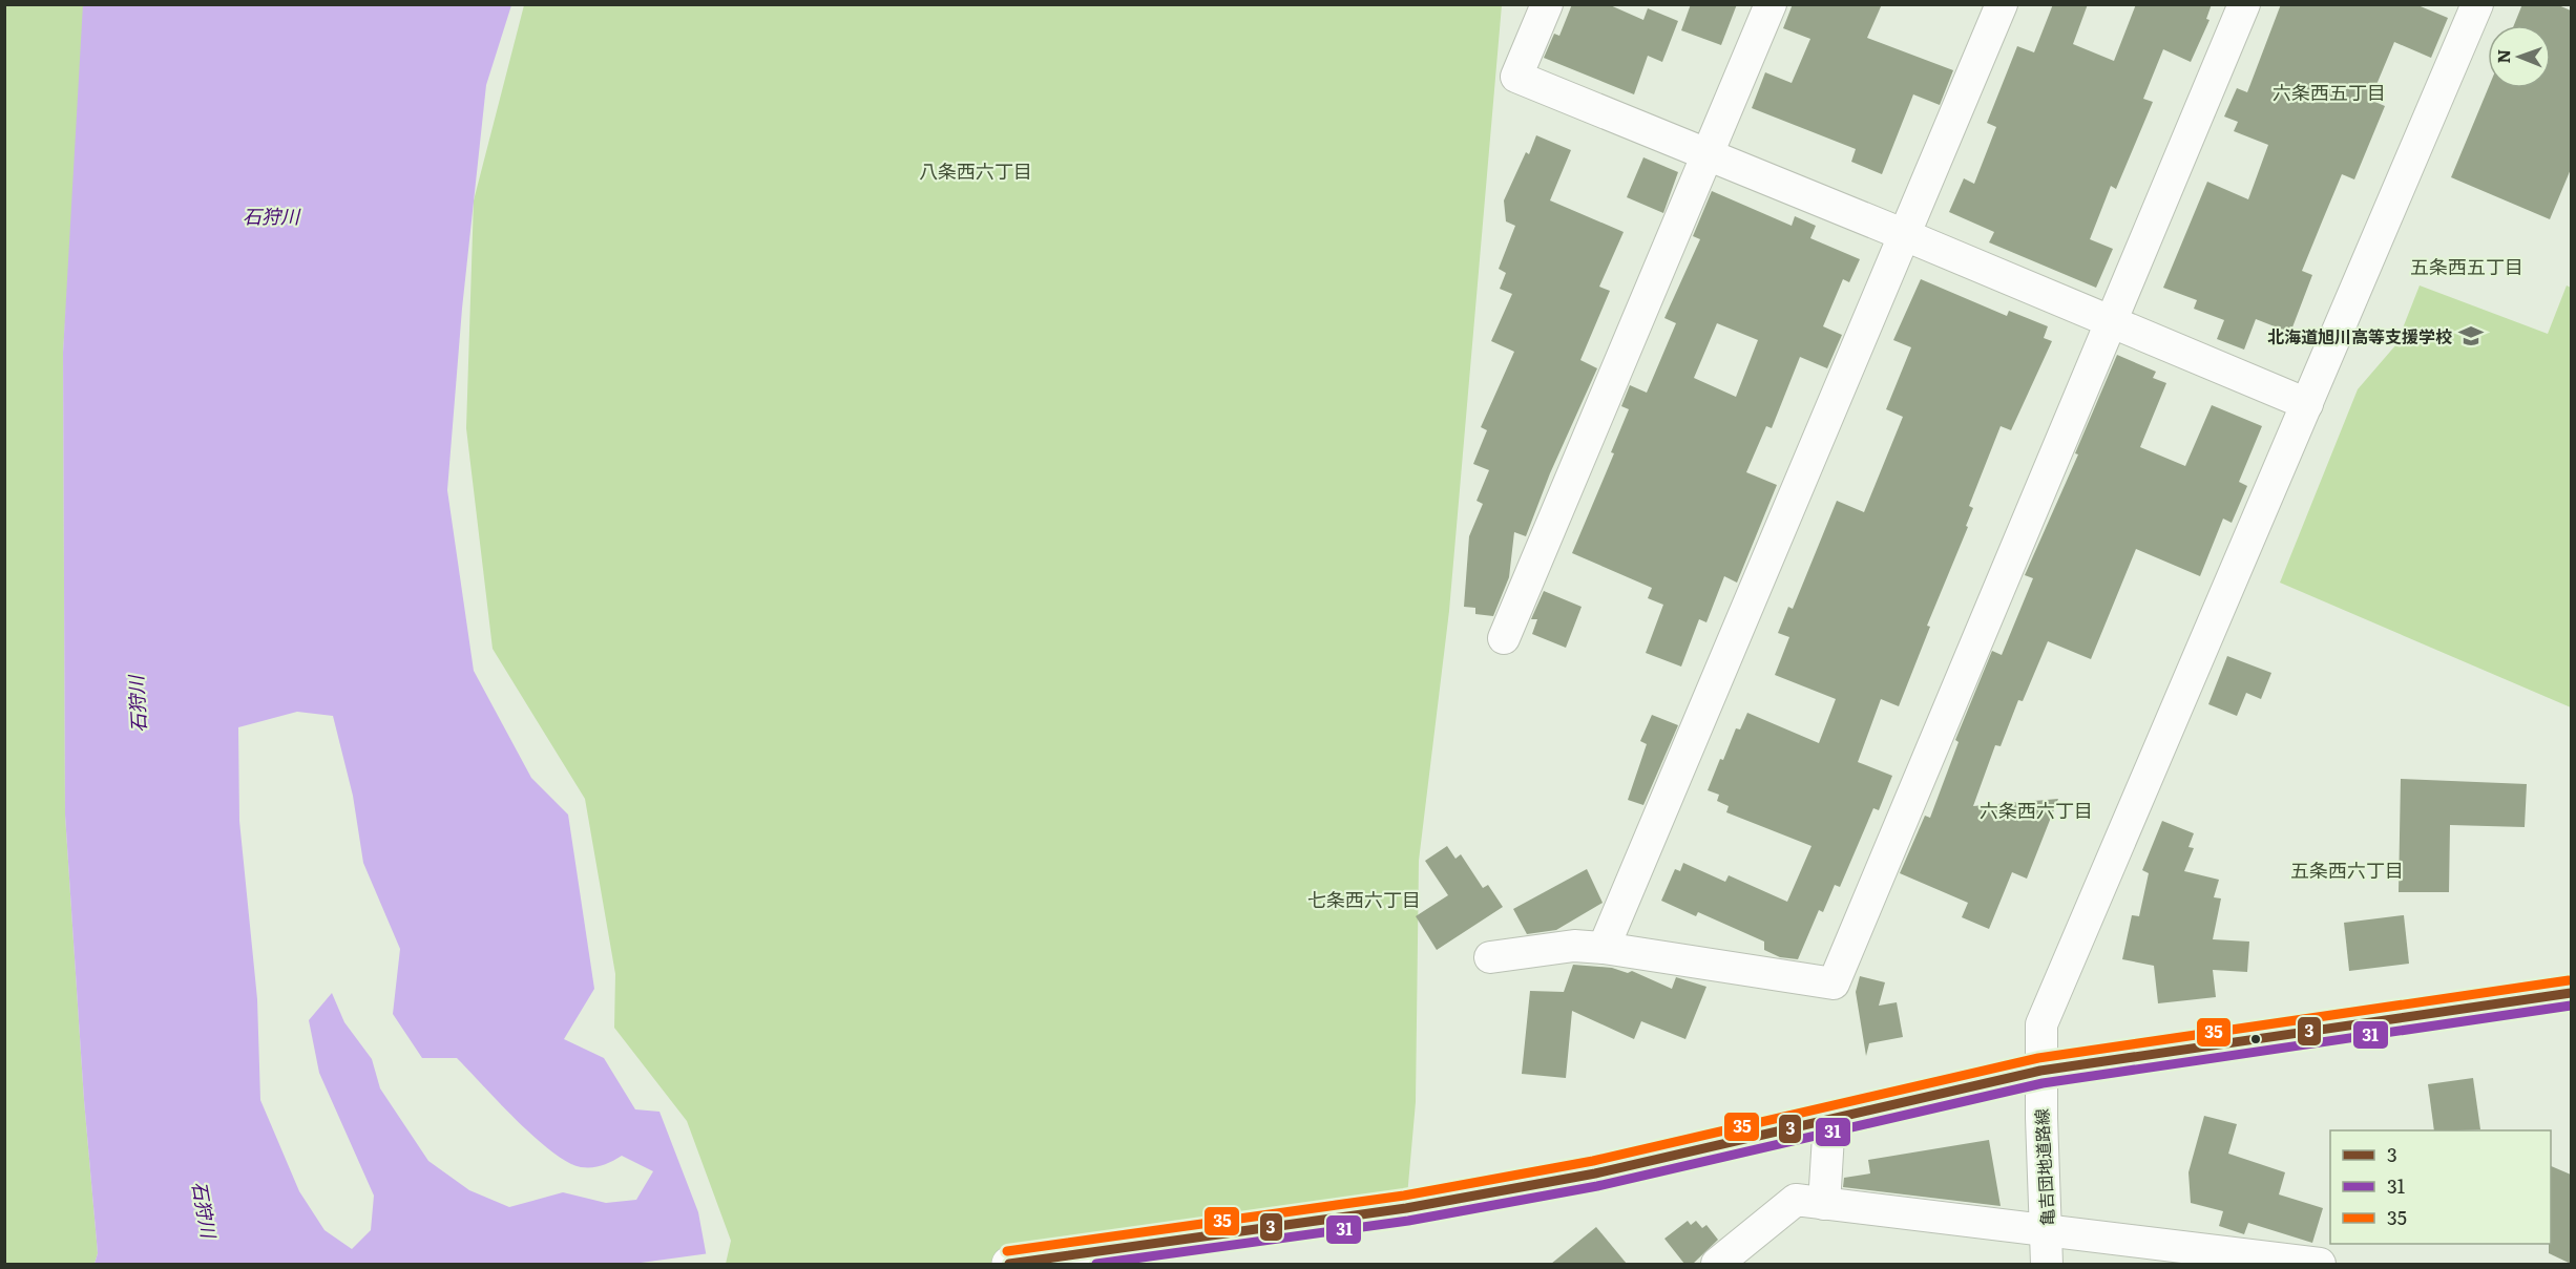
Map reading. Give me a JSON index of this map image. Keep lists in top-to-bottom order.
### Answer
{
  "streets": {
    "street": ["亀吉団地道路線"]
  },
  "districts": [
    "六条西五丁目",
    "八条西六丁目",
    "五条西五丁目",
    "六条西六丁目",
    "五条西六丁目",
    "七条西六丁目"
  ],
  "water": ["石狩川"],
  "places": {
    "school or university": ["北海道旭川高等支援学校"]
  },
  "lines": ["transit line 35", "transit line 3", "transit line 31"],
  "legend": ["3", "31", "35"],
  "north": "left"
}
